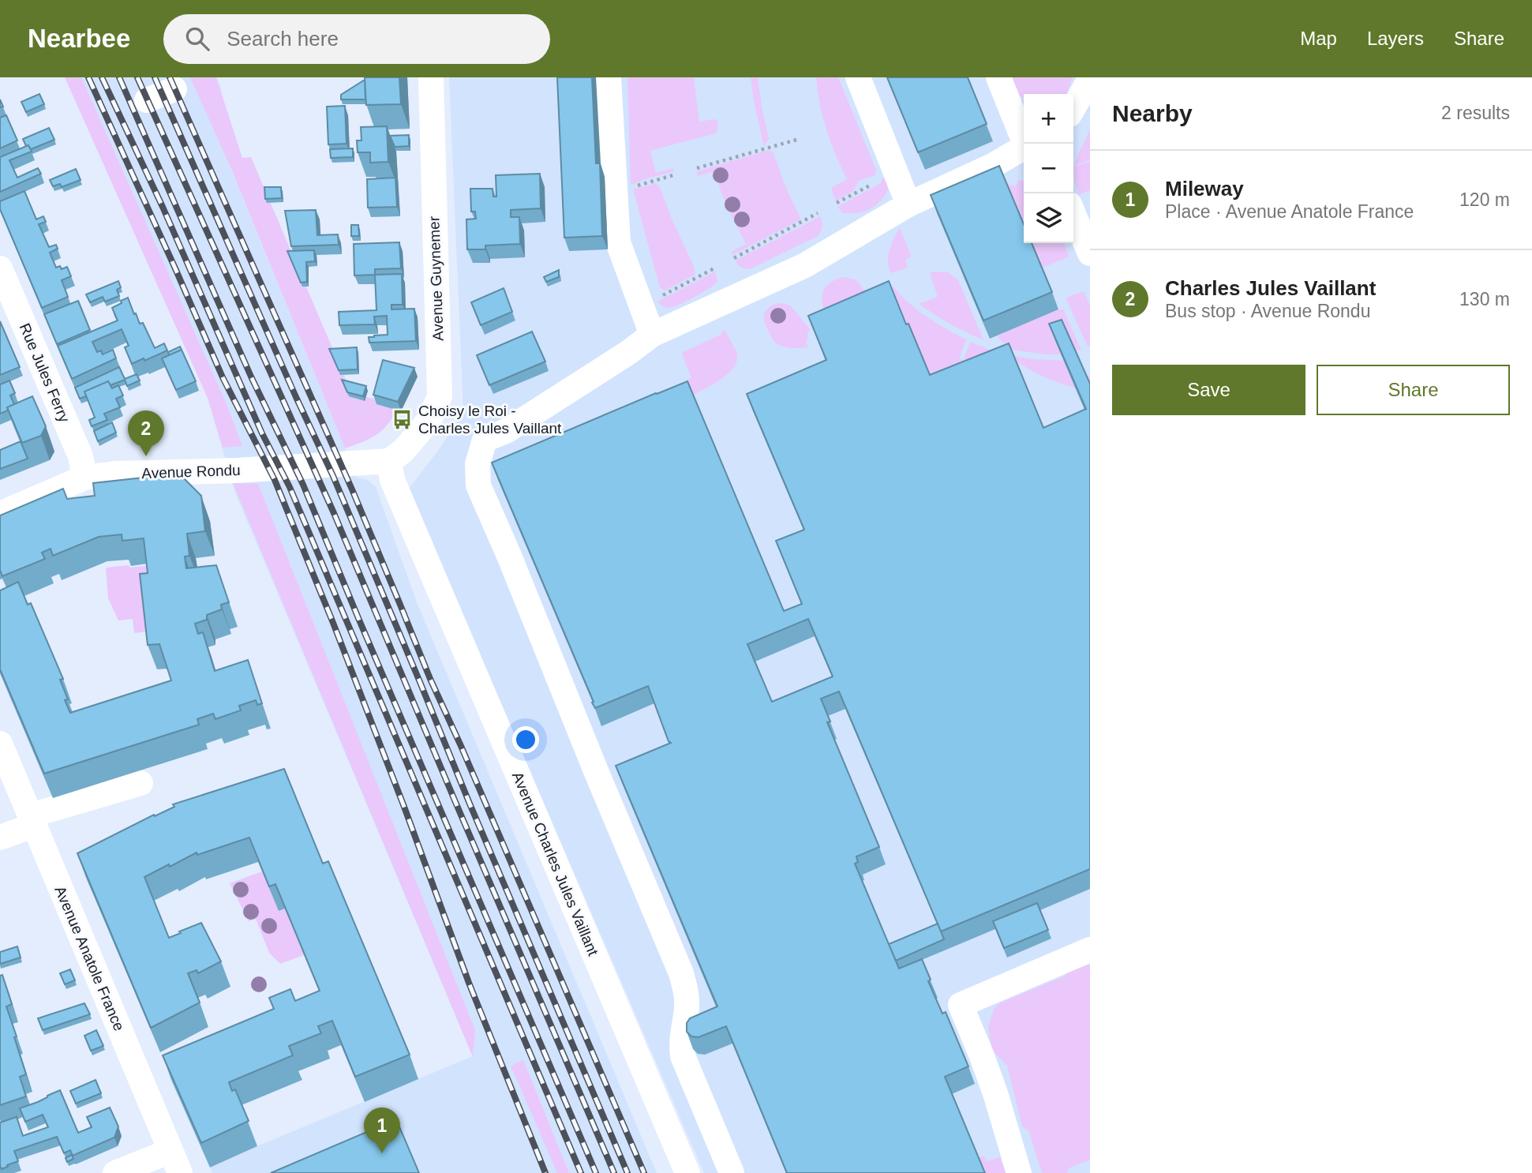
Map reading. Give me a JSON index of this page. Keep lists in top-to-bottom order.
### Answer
{
  "streets": {
    "street": [
      "Avenue Guynemer",
      "Rue Jules Ferry",
      "Avenue Rondu",
      "Avenue Charles Jules Vaillant",
      "Avenue Anatole France"
    ]
  },
  "crossings": [
    ["Avenue Guynemer", "Avenue Rondu"],
    ["Avenue Guynemer", "Avenue Charles Jules Vaillant"],
    ["Rue Jules Ferry", "Avenue Rondu"],
    ["Avenue Rondu", "Avenue Charles Jules Vaillant"]
  ],
  "places": {
    "bus stop": ["Choisy le Roi - Charles Jules Vaillant"]
  },
  "page": {
    "header": "Nearbee",
    "search": "Search here",
    "nav": ["Map", "Layers", "Share"],
    "heading": ["Nearby", "2 results"],
    "map_buttons": ["+", "−"],
    "list": [
      {
        "mark": "1",
        "name": "Mileway",
        "note": "Place · Avenue Anatole France",
        "value": "120 m"
      },
      {
        "mark": "2",
        "name": "Charles Jules Vaillant",
        "note": "Bus stop · Avenue Rondu",
        "value": "130 m"
      }
    ],
    "buttons": ["Save", "Share"],
    "pins": ["2", "1"]
  }
}
